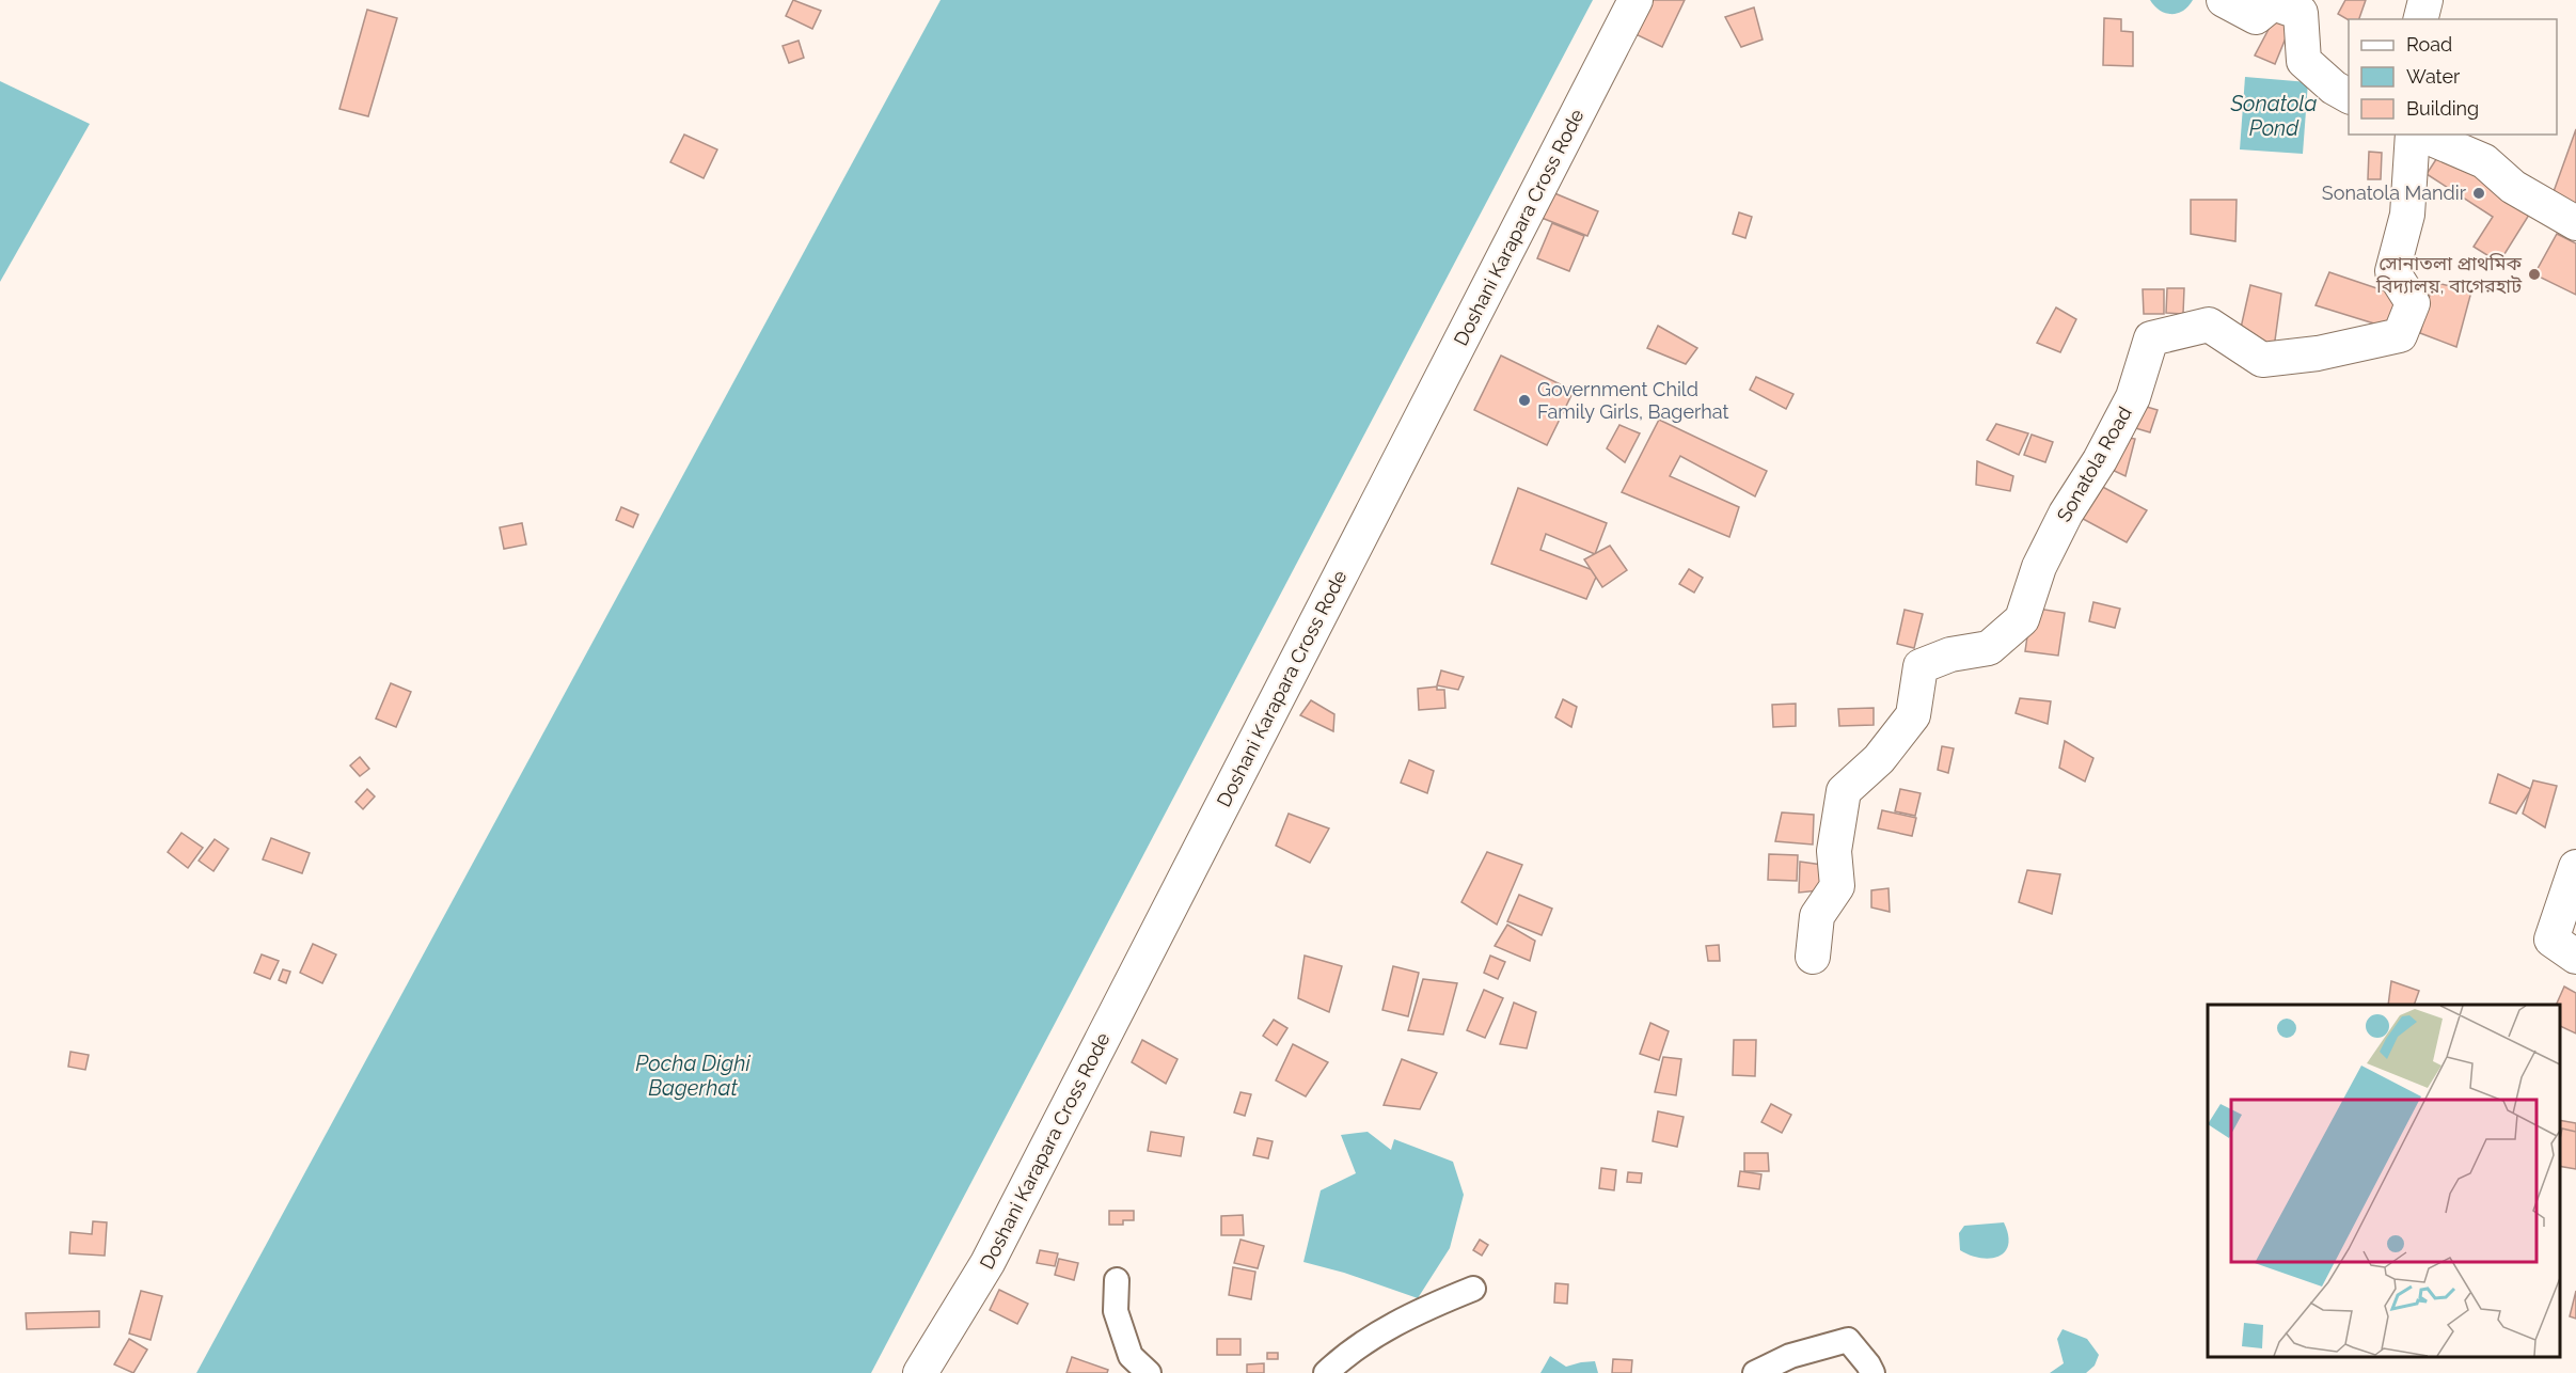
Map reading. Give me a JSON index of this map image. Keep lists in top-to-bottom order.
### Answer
{
  "streets": {
    "street": ["Doshani Karapara Cross Rode", "Sonatola Road"]
  },
  "water": ["Sonatola Pond", "Pocha Dighi Bagerhat"],
  "places": ["Sonatola Mandir", "সোনাতলা প্রাথমিক বিদ্যালয়, বাগেরহাট", "Government Child Family Girls, Bagerhat"],
  "legend": ["Road", "Water", "Building"]
}
